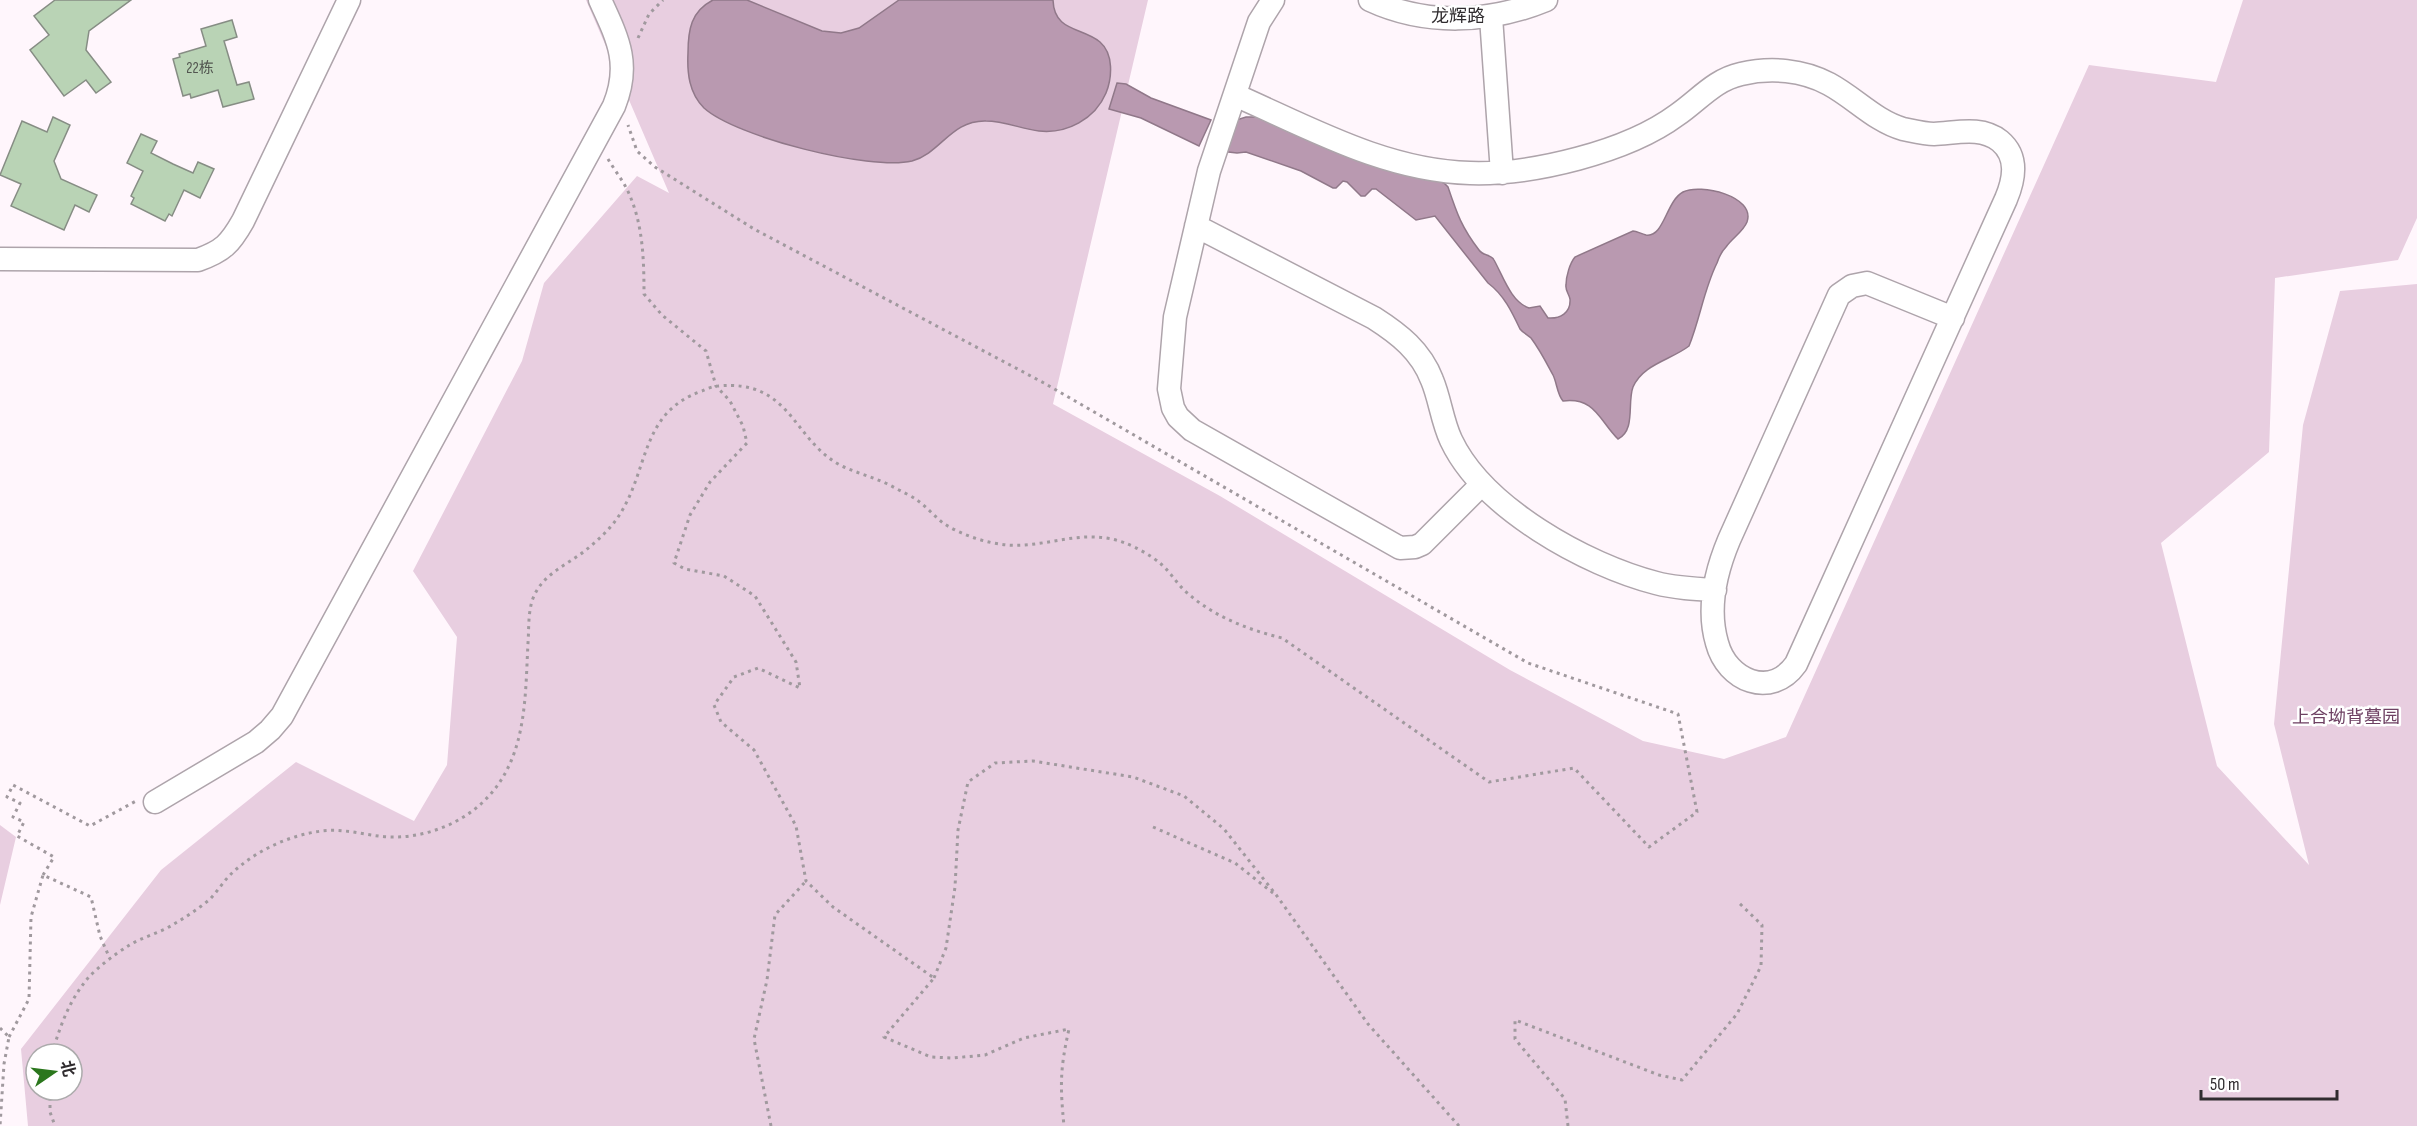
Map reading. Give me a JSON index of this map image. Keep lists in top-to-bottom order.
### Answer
{
  "streets": {
    "street": ["龙辉路"]
  },
  "parks": ["上合坳背墓园"],
  "house_numbers": ["22栋"],
  "scale_bar": "50 m",
  "north": "right"
}
